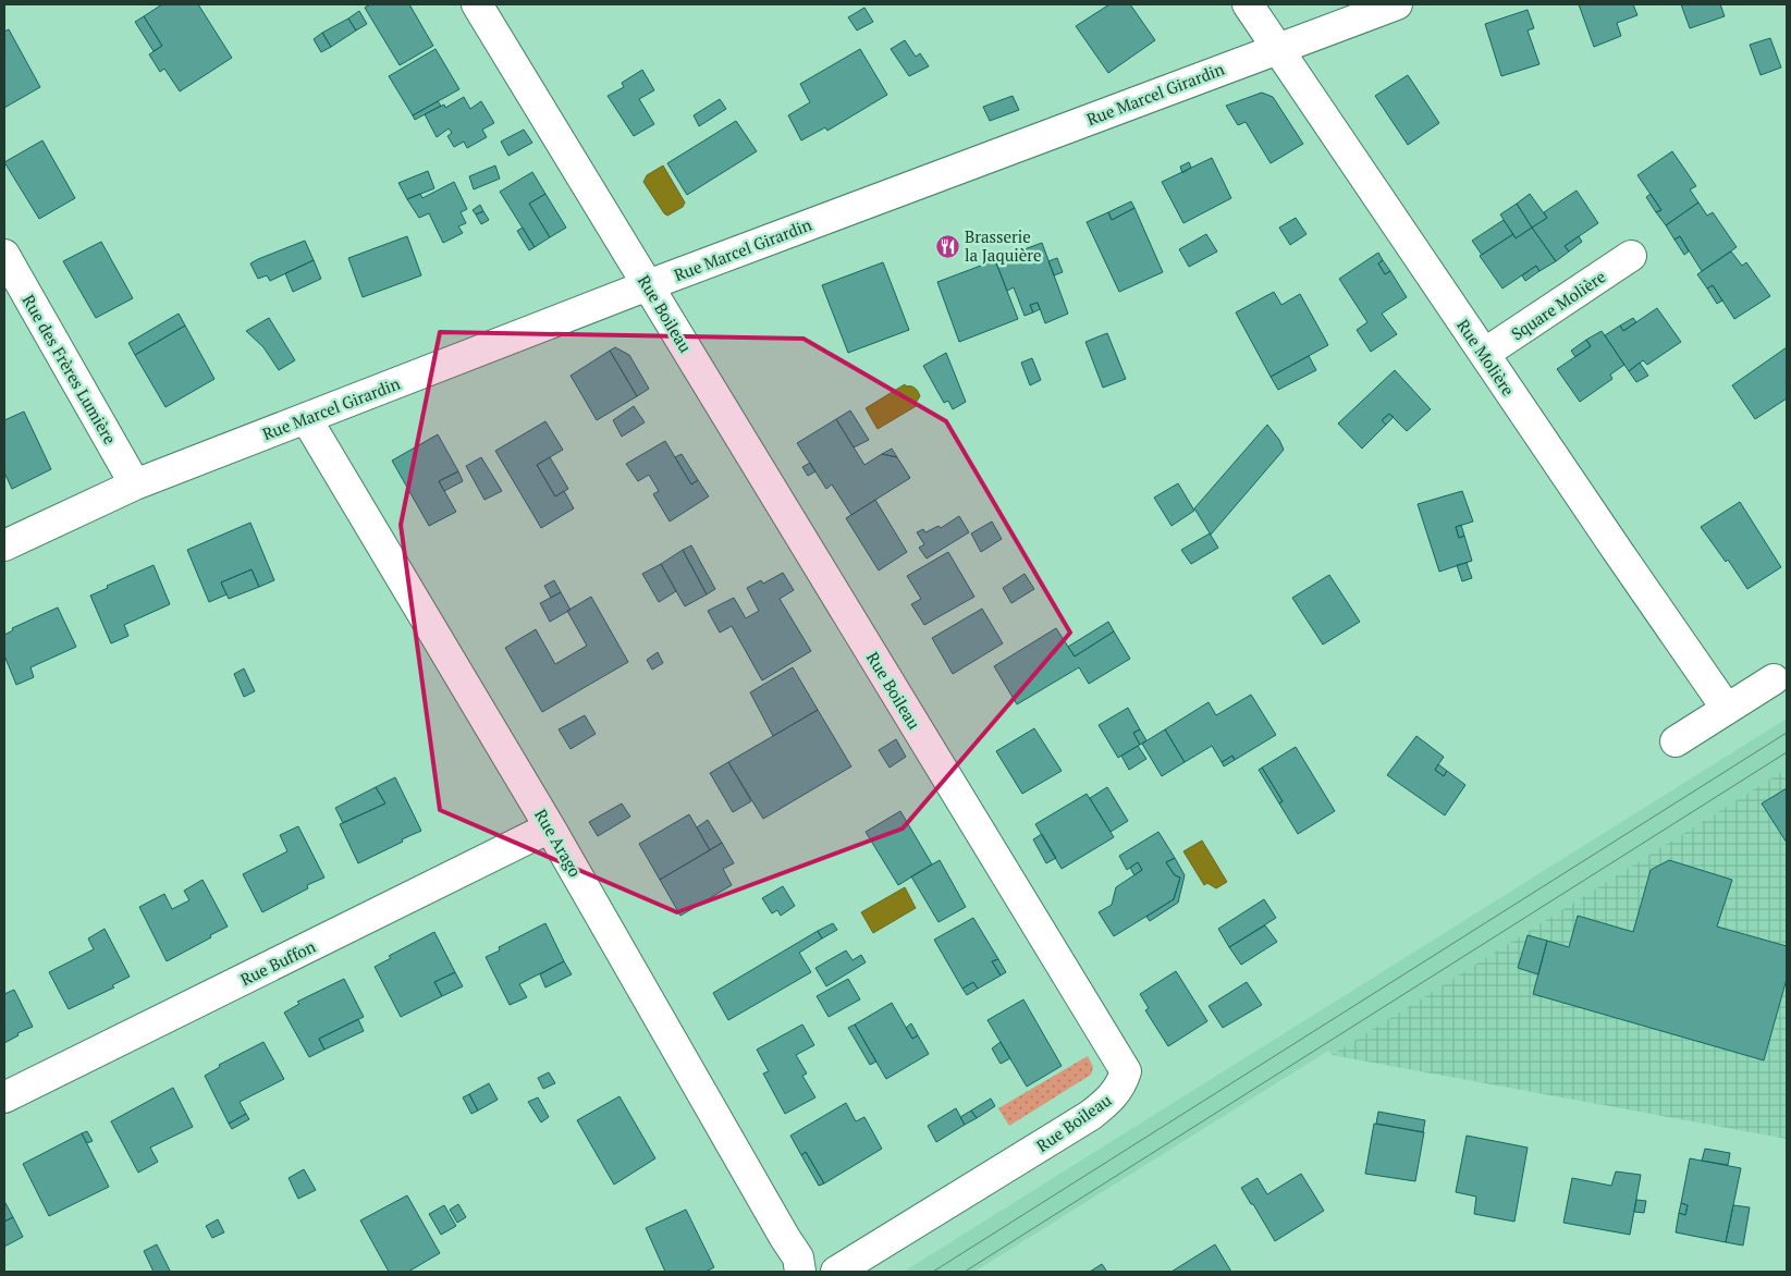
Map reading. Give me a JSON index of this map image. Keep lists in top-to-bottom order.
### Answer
{
  "streets": {
    "street": [
      "Rue Marcel Girardin",
      "Square Molière",
      "Rue Boileau",
      "Rue Molière",
      "Rue des Frères Lumière",
      "Rue Arago",
      "Rue Buffon"
    ]
  },
  "crossings": [
    ["Rue Marcel Girardin", "Rue Boileau"],
    ["Rue Marcel Girardin", "Rue Molière"],
    ["Rue Marcel Girardin", "Rue des Frères Lumière"],
    ["Rue Marcel Girardin", "Rue Arago"],
    ["Square Molière", "Rue Molière"],
    ["Rue Arago", "Rue Buffon"]
  ],
  "places": {
    "restaurant": ["Brasserie la Jaquière"]
  }
}
